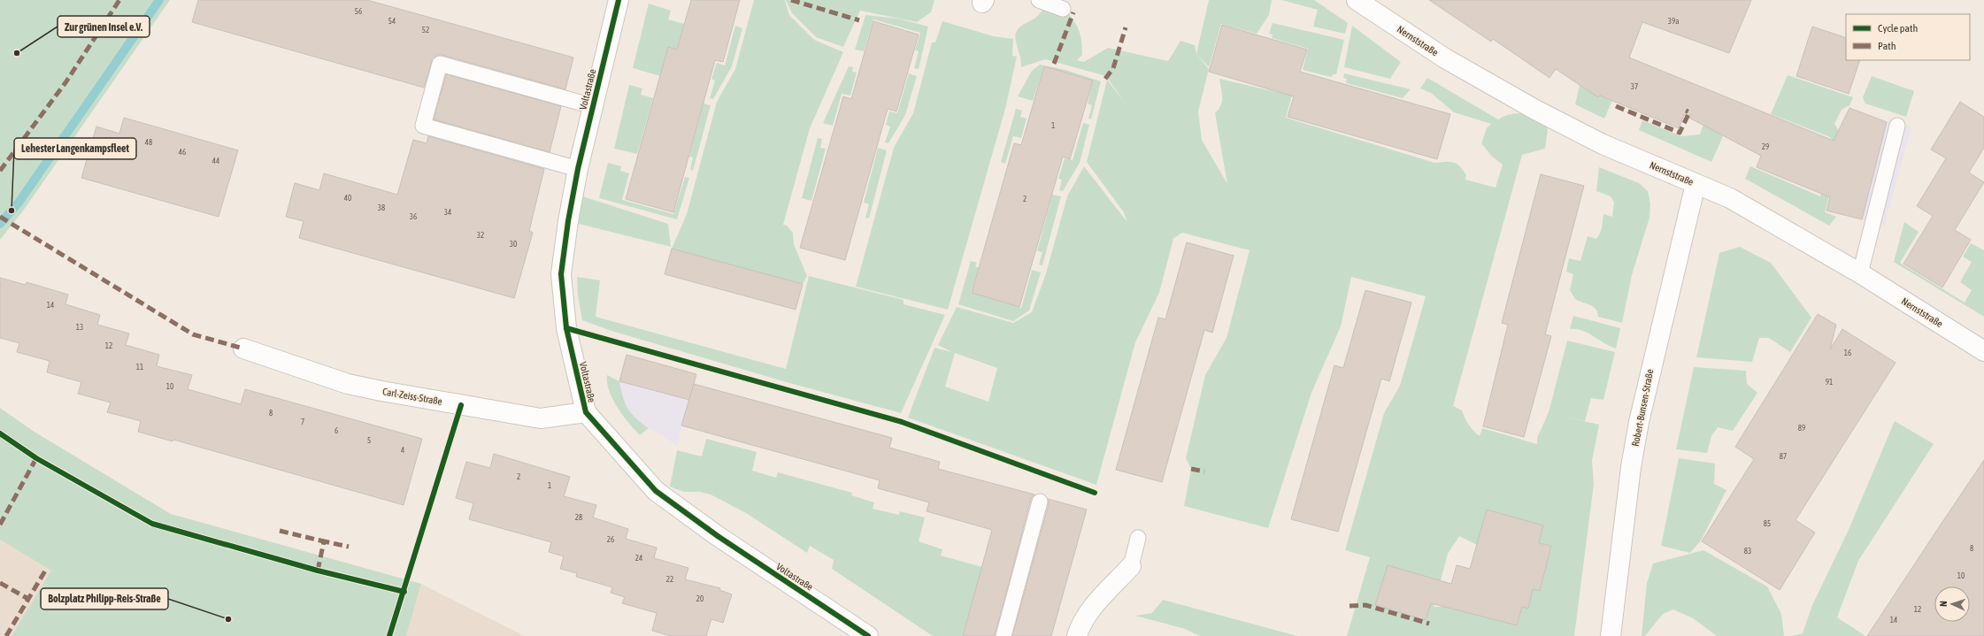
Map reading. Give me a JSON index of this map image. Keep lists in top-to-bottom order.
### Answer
{
  "streets": {
    "street": [
      "Nernststraße",
      "Voltastraße",
      "Carl-Zeiss-Straße",
      "Robert-Bunsen-Straße"
    ]
  },
  "crossings": [
    ["Nernststraße", "Robert-Bunsen-Straße"],
    ["Voltastraße", "Carl-Zeiss-Straße"]
  ],
  "places": ["Zur grünen Insel e.V.", "Lehester Langenkampsfleet", "Bolzplatz Philipp-Reis-Straße"],
  "house_numbers": [
    "56",
    "54",
    "39a",
    "52",
    "37",
    "1",
    "48",
    "29",
    "46",
    "44",
    "40",
    "2",
    "38",
    "34",
    "36",
    "32",
    "30",
    "14",
    "13",
    "12",
    "16",
    "11",
    "91",
    "10",
    "8",
    "7",
    "89",
    "6",
    "5",
    "4",
    "87",
    "2",
    "1",
    "28",
    "85",
    "26",
    "8",
    "83",
    "24",
    "10",
    "22",
    "20",
    "12",
    "14"
  ],
  "legend": ["Cycle path", "Path"],
  "north": "left"
}
